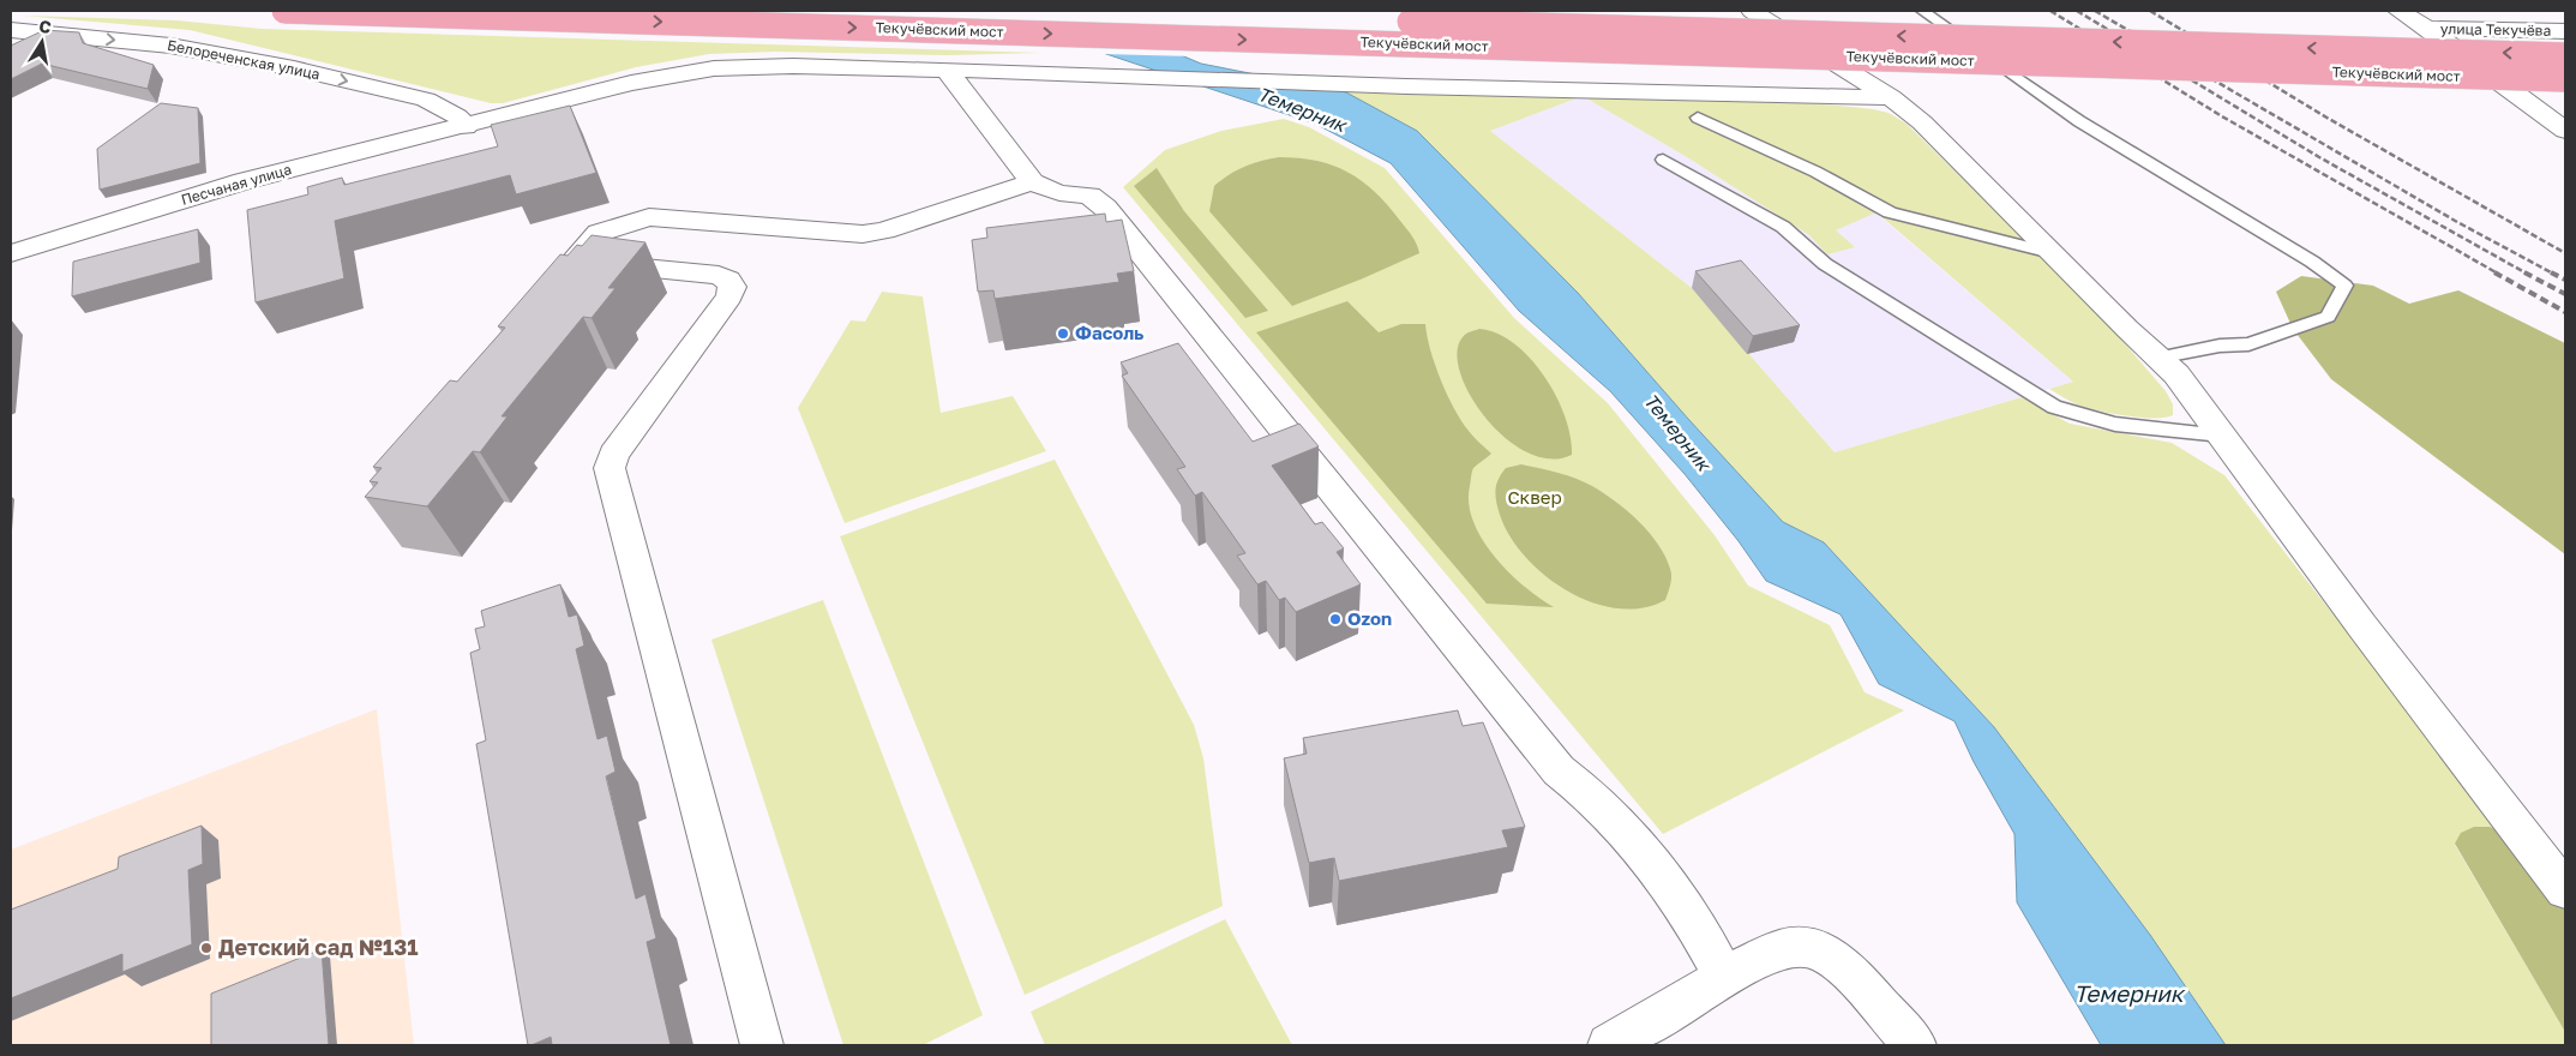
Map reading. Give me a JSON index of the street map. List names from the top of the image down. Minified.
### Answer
{"streets":{"main road":["Текучёвский мост"],"street":["улица Текучёва","Белореченская улица","Песчаная улица"]},"crossings":[["Белореченская улица","Песчаная улица"]],"one_way":["Белореченская улица"],"water":["Темерник"],"parks":["Сквер"],"places":["Фасоль","Ozon","Детский сад №131"],"north":"top"}
